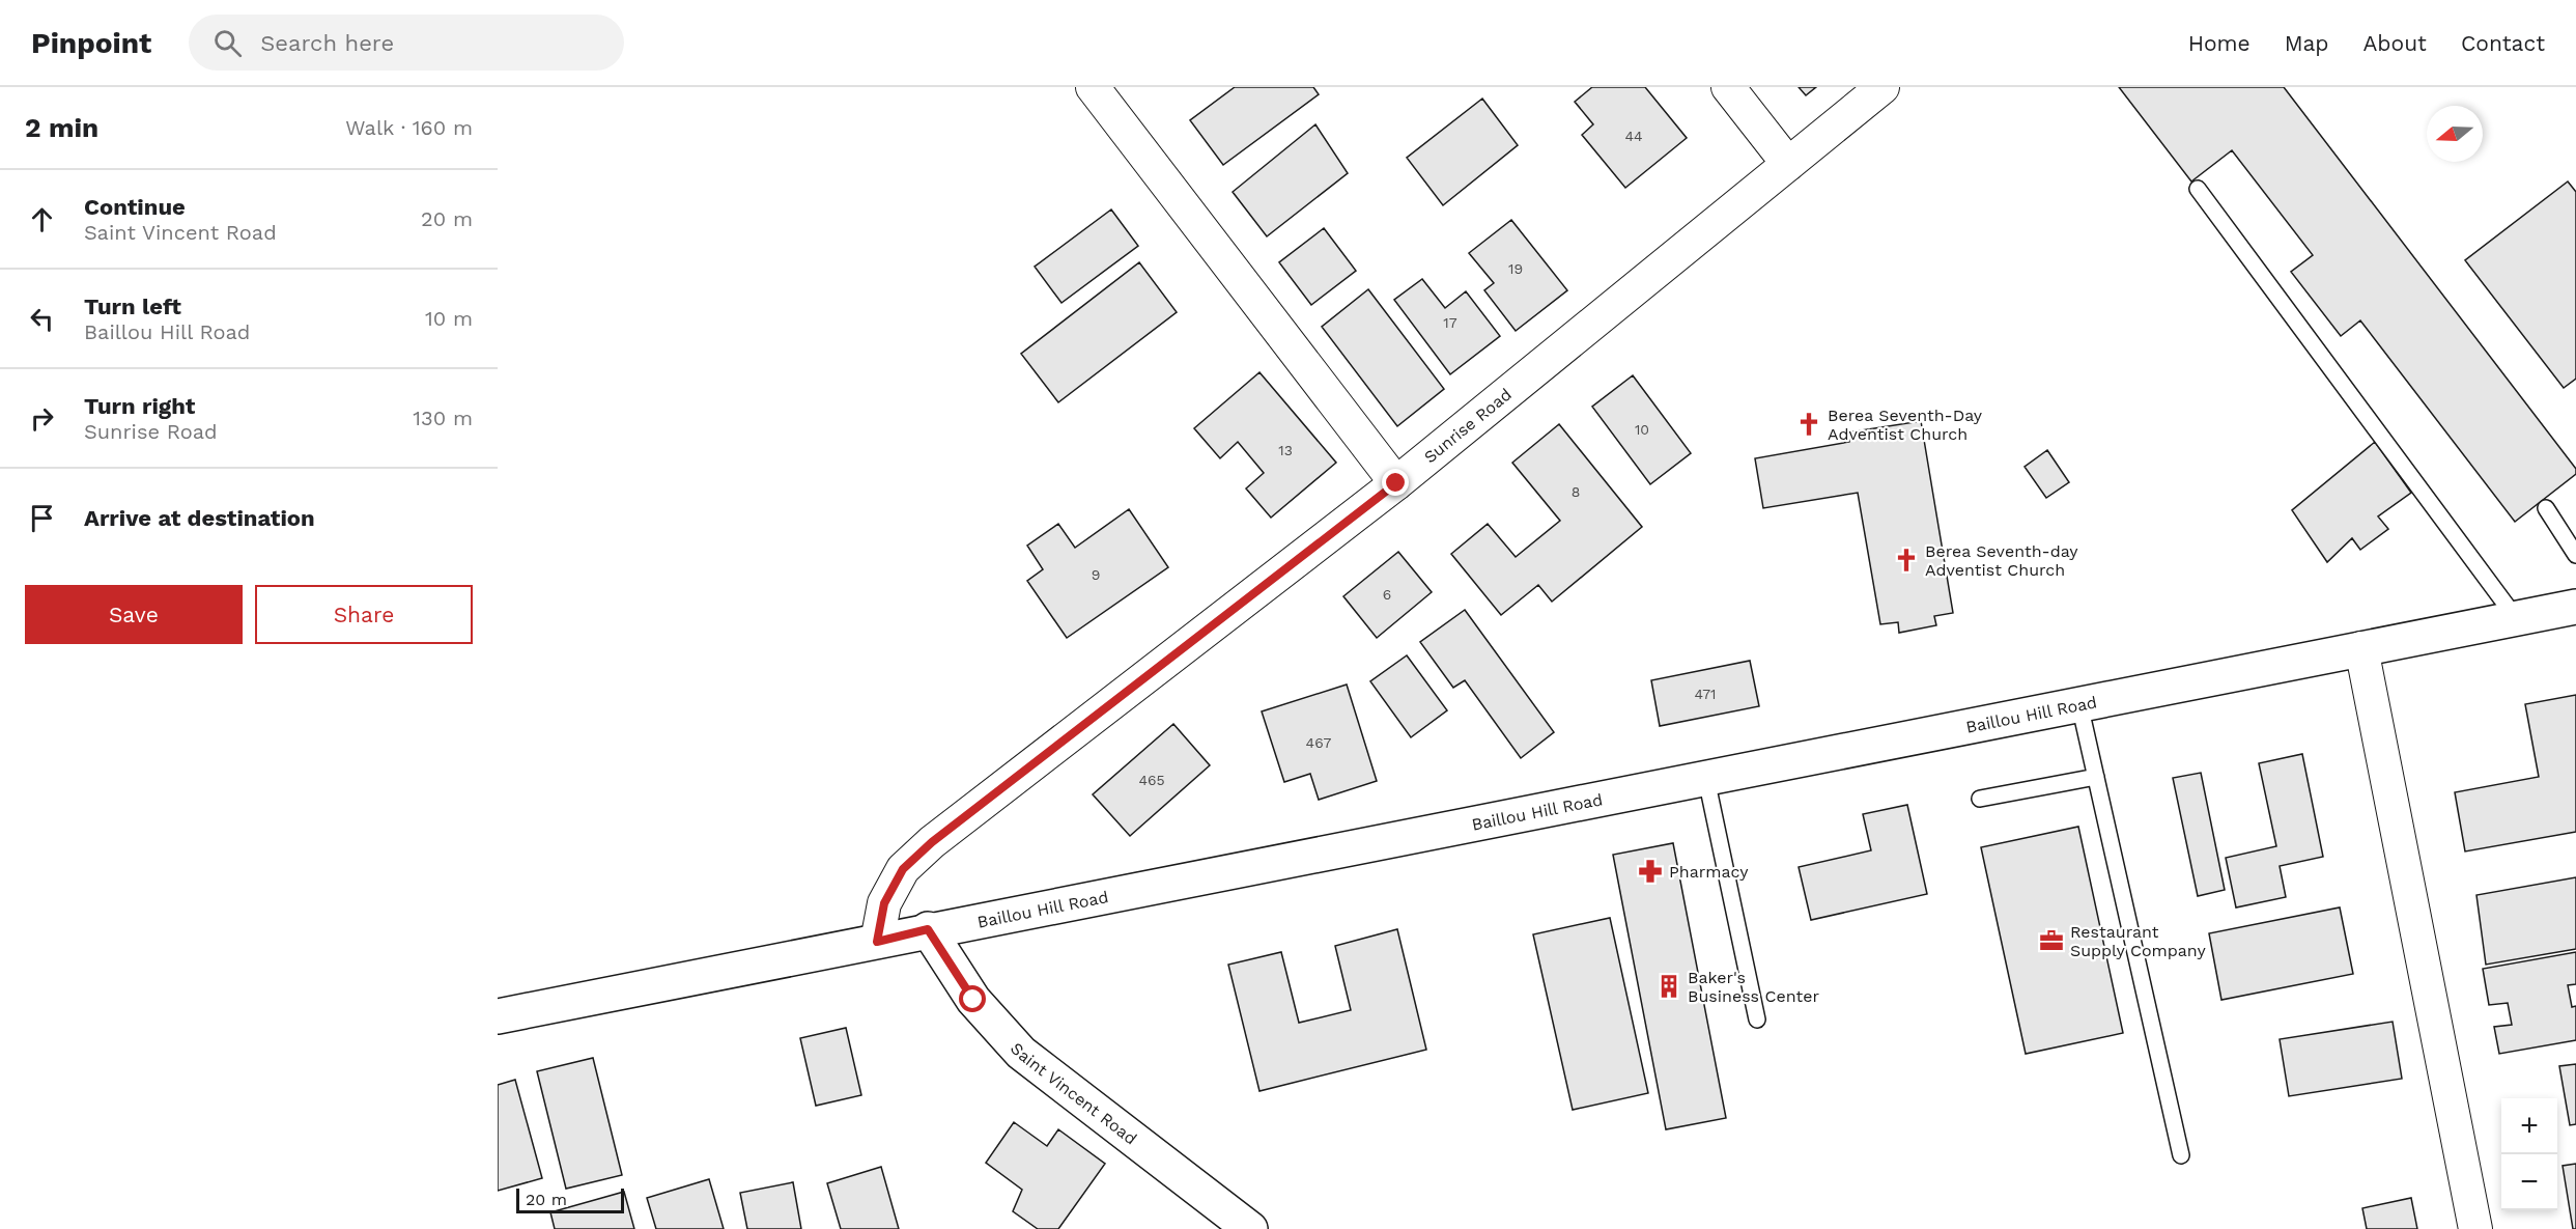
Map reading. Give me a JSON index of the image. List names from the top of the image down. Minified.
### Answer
{"streets":{"main road":["Baillou Hill Road","Saint Vincent Road"],"street":["Sunrise Road"]},"crossings":[["Sunrise Road","Baillou Hill Road"],["Baillou Hill Road","Saint Vincent Road"]],"places":{"church":["Berea Seventh-Day Adventist Church","Berea Seventh-day Adventist Church"],"pharmacy":["Pharmacy"],"office":["Restaurant Supply Company"],"building":["Baker's Business Center"]},"house_numbers":["44","19","17","10","13","8","9","6","471","467","465"],"scale_bar":"20 m","north":"left","page":{"header":"Pinpoint","search":"Search here","nav":["Home","Map","About","Contact"],"heading":["2 min","Walk · 160 m"],"list":[["Continue","Saint Vincent Road","20 m"],["Turn left","Baillou Hill Road","10 m"],["Turn right","Sunrise Road","130 m"],"Arrive at destination"],"buttons":["Save","Share"],"map_buttons":["+","−"],"scale":"20 m"}}
